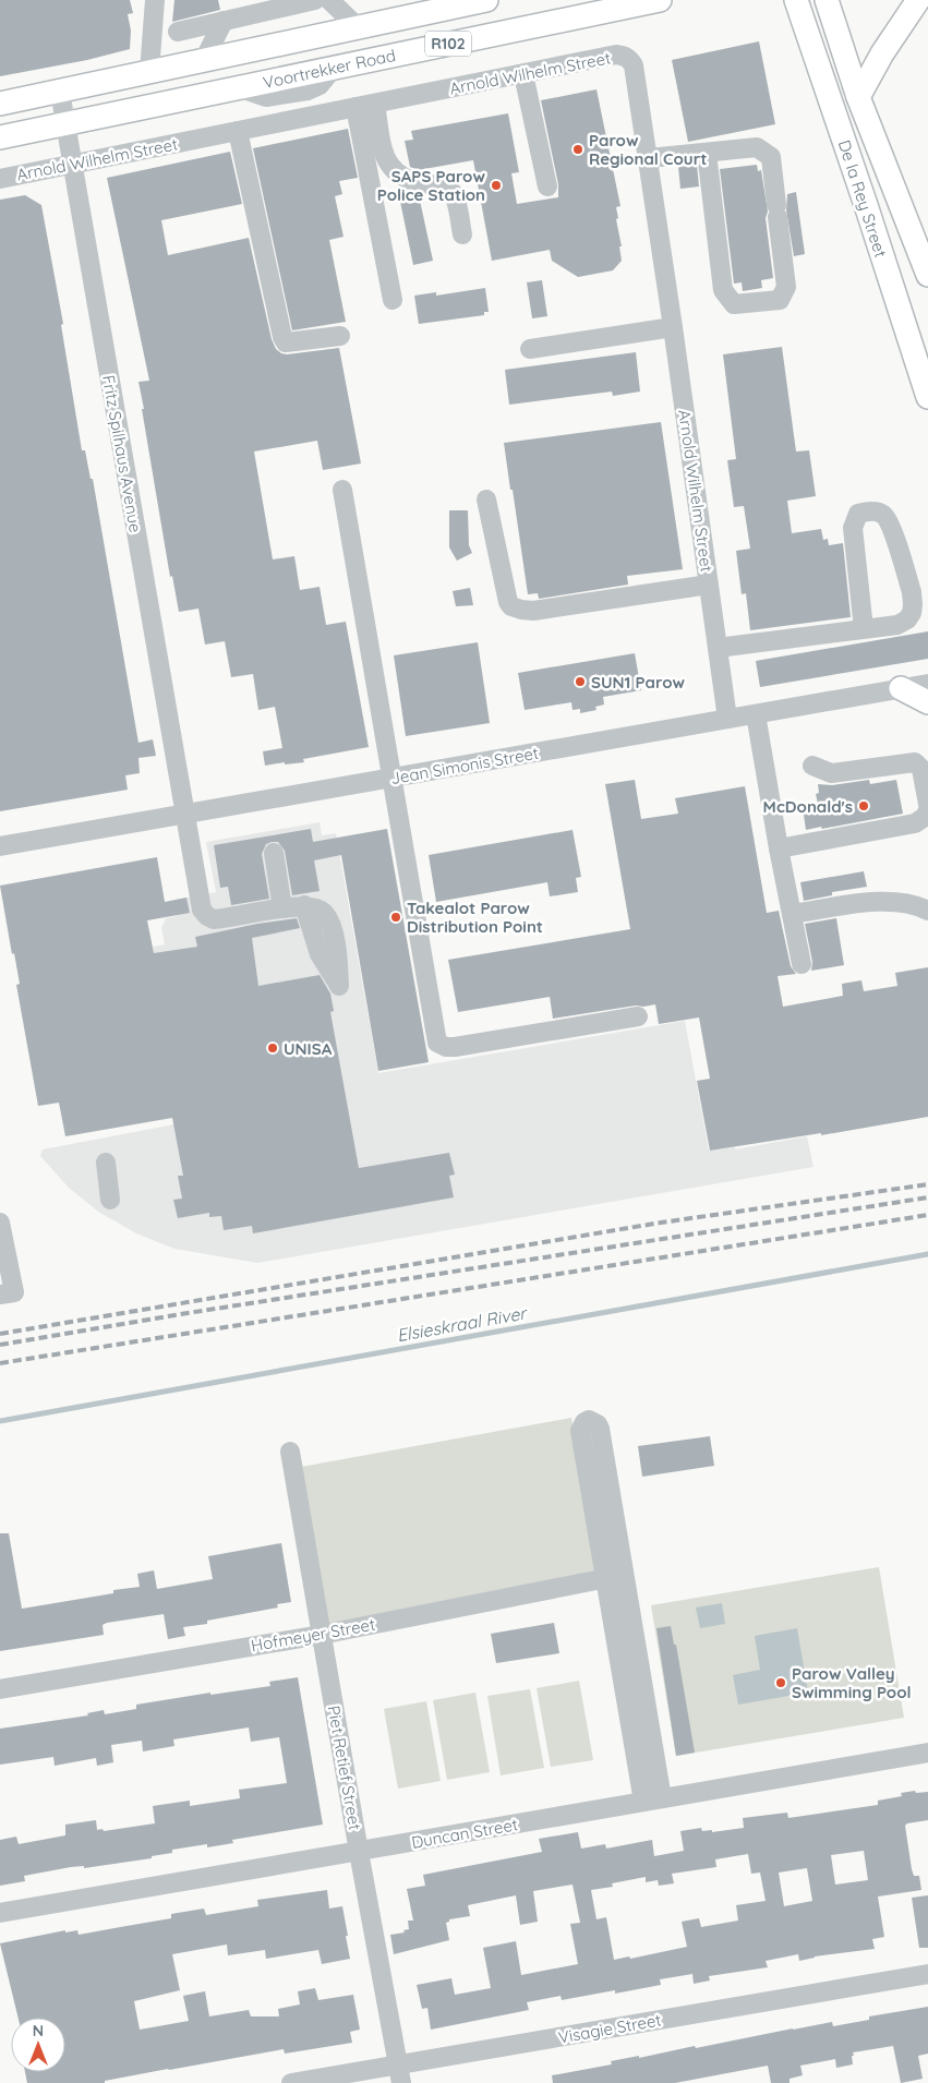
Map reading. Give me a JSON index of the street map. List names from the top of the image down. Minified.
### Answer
{"streets":{"main road":["R102","Voortrekker Road","De la Rey Street"],"street":["Arnold Wilhelm Street","Fritz Spilhaus Avenue","Jean Simonis Street","Hofmeyer Street","Piet Retief Street","Duncan Street","Visagie Street"]},"crossings":[["Voortrekker Road","Fritz Spilhaus Avenue"],["Arnold Wilhelm Street","Fritz Spilhaus Avenue"],["Arnold Wilhelm Street","Jean Simonis Street"],["Fritz Spilhaus Avenue","Jean Simonis Street"],["Hofmeyer Street","Piet Retief Street"],["Piet Retief Street","Duncan Street"],["Piet Retief Street","Visagie Street"]],"water":["Elsieskraal River"],"places":["Parow Regional Court","SAPS Parow Police Station","SUN1 Parow","McDonald's","Takealot Parow Distribution Point","UNISA","Parow Valley Swimming Pool"],"north":"top"}
